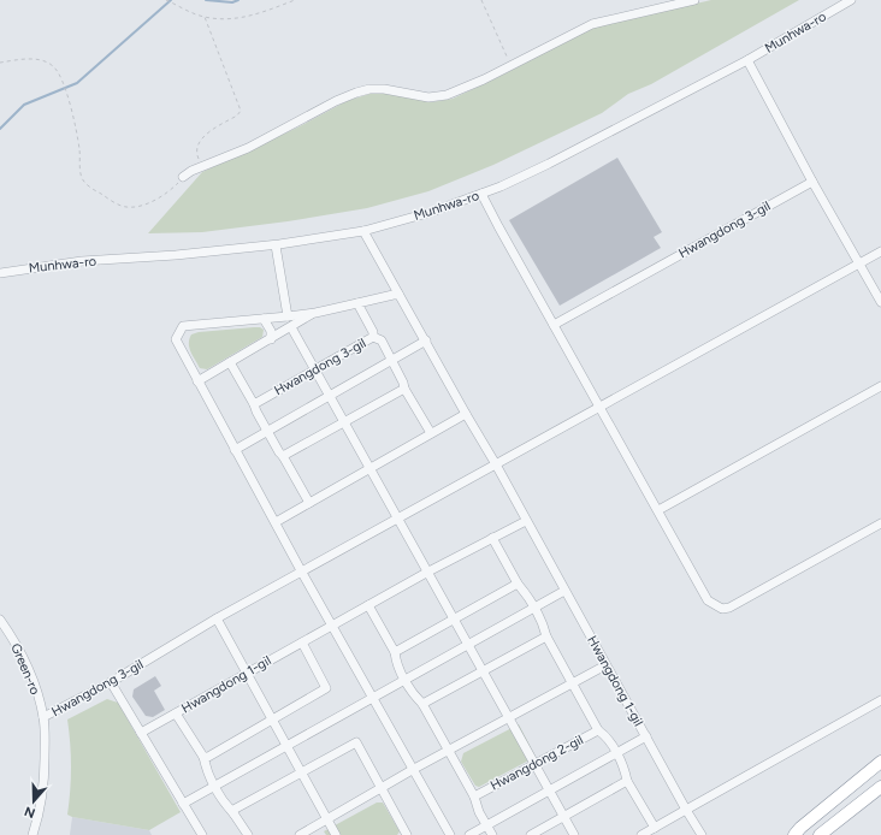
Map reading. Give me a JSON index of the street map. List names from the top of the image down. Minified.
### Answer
{"streets":{"street":["Munhwa-ro","Hwangdong 3-gil","Green-ro","Hwangdong 1-gil","Hwangdong 2-gil"]},"crossings":[["Hwangdong 3-gil","Green-ro"],["Hwangdong 3-gil","Hwangdong 1-gil"]],"north":"bottom"}
